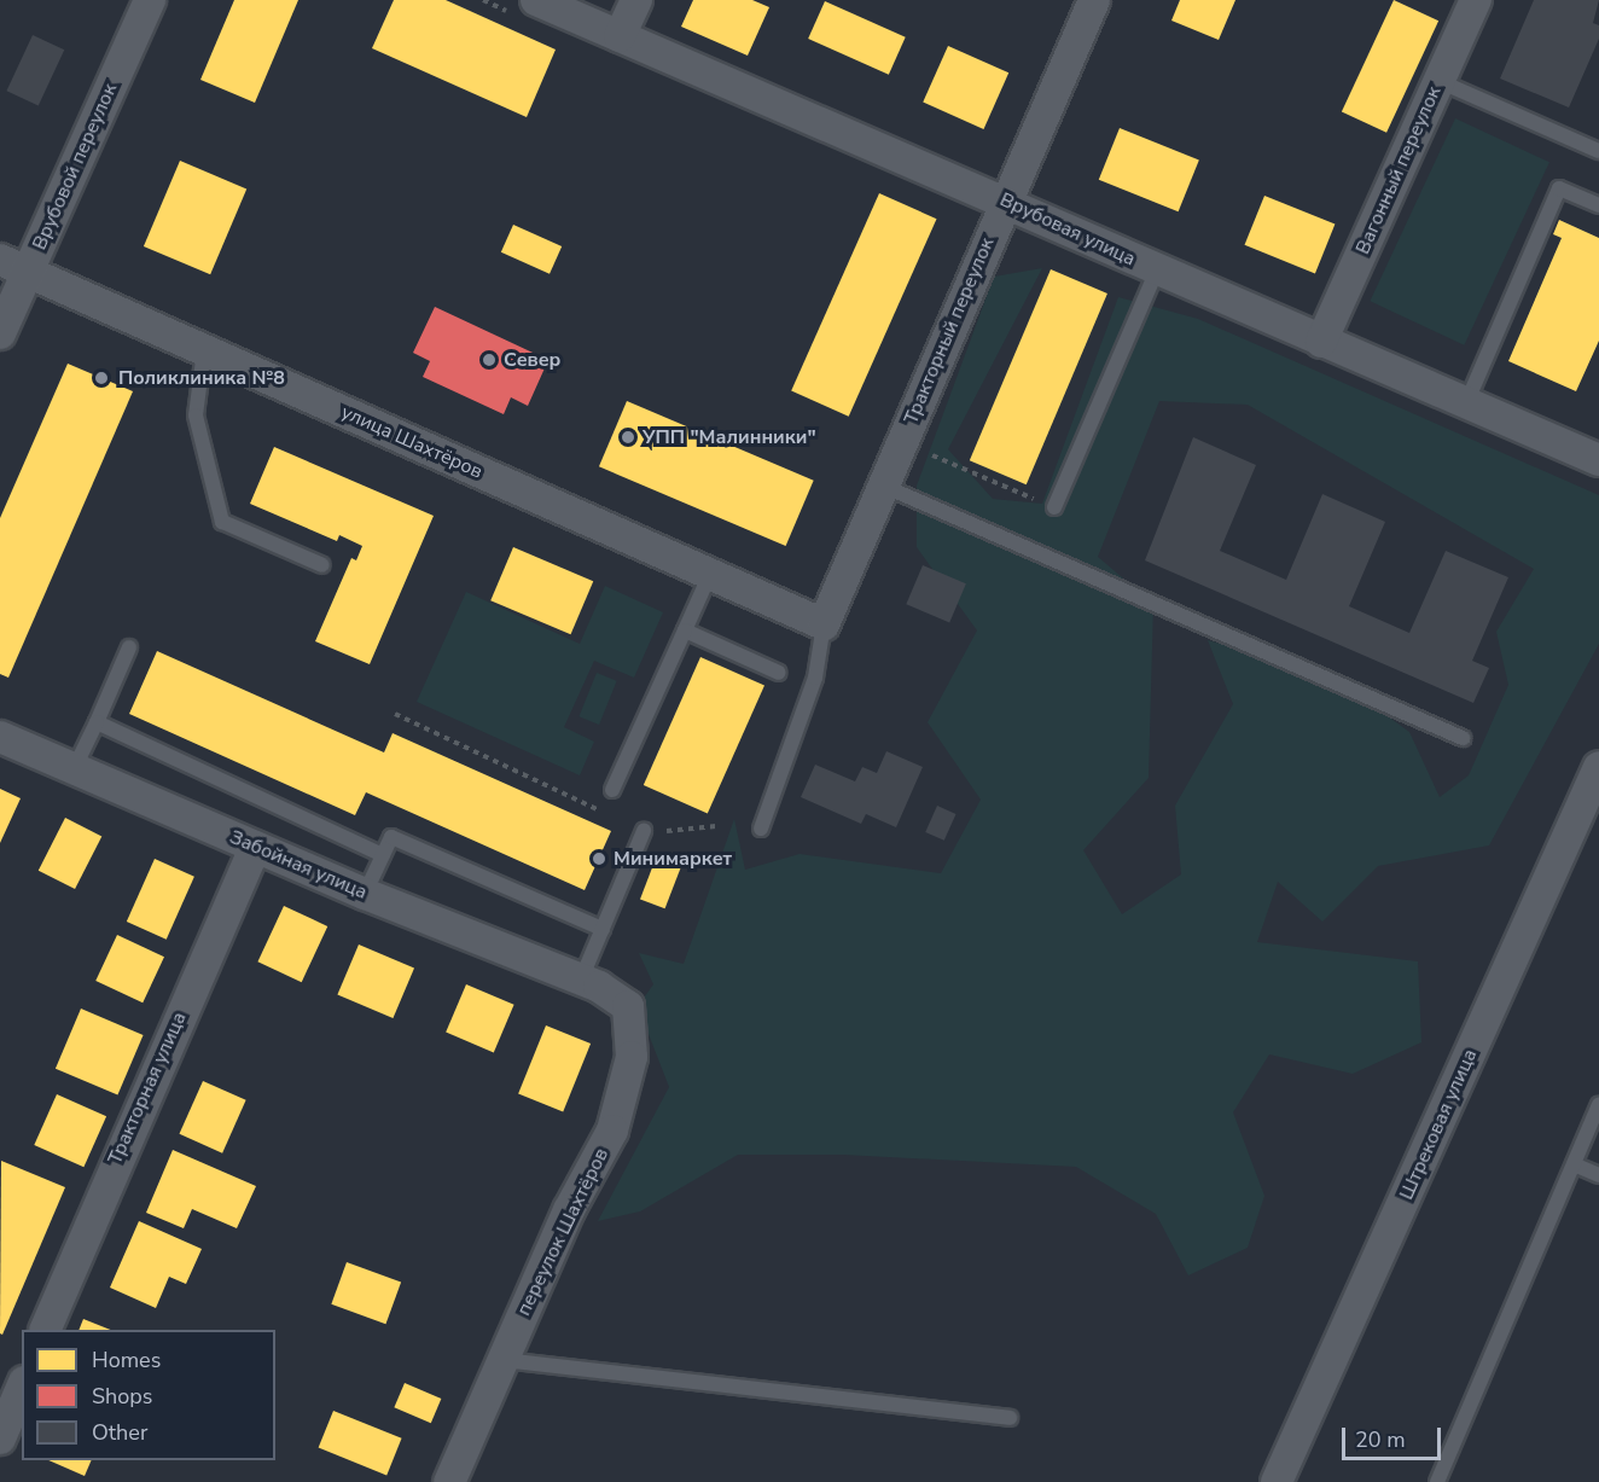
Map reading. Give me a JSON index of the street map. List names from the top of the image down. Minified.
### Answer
{"streets":{"street":["Врубовой переулок","Вагонный переулок","Врубовая улица","Тракторный переулок","улица Шахтёров","Забойная улица","Тракторная улица","Штрековая улица","переулок Шахтёров"]},"crossings":[["Врубовой переулок","улица Шахтёров"],["Вагонный переулок","Врубовая улица"],["Врубовая улица","Тракторный переулок"],["Тракторный переулок","улица Шахтёров"],["Забойная улица","Тракторная улица"],["Забойная улица","переулок Шахтёров"]],"places":["Север","Поликлиника №8","УПП \"Малинники\"","Минимаркет"],"legend":["Homes","Shops","Other"],"scale_bar":"20 m"}
